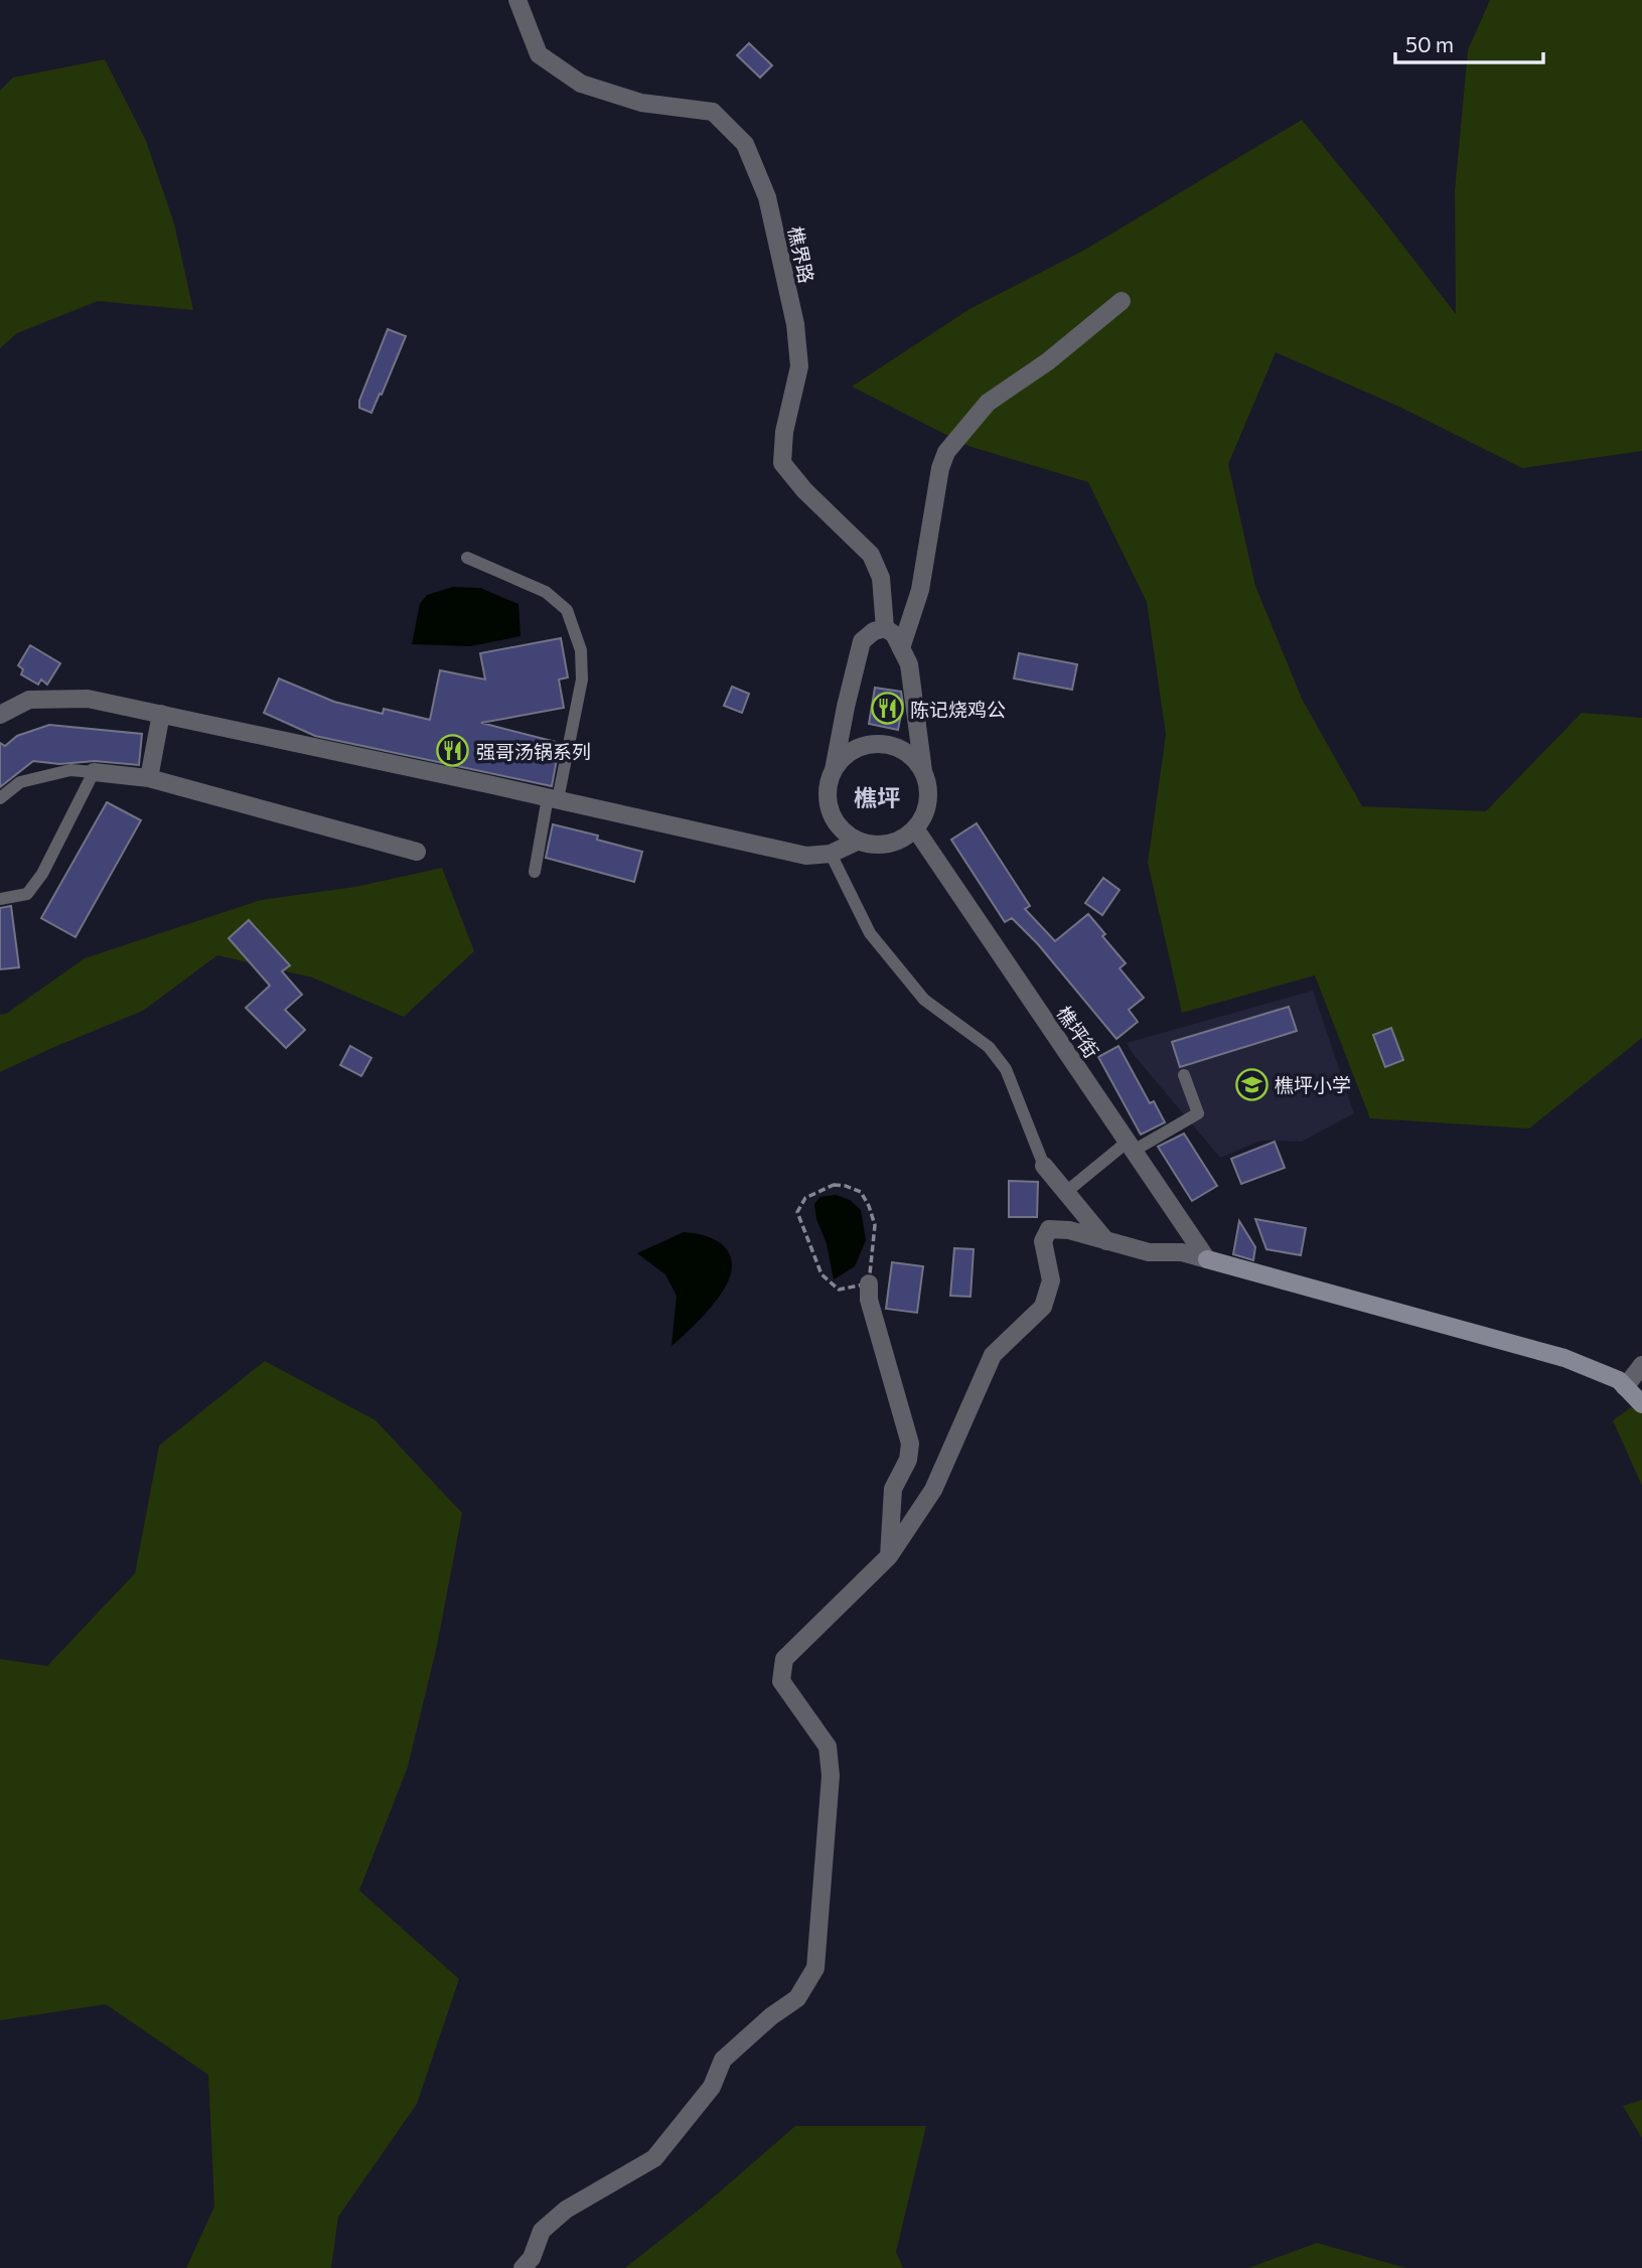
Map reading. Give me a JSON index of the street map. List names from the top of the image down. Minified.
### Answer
{"streets":{"street":["樵界路","樵坪街"]},"districts":["樵坪"],"places":{"restaurant":["陈记烧鸡公","强哥汤锅系列"],"school or university":["樵坪小学"]},"scale_bar":"50 m"}
